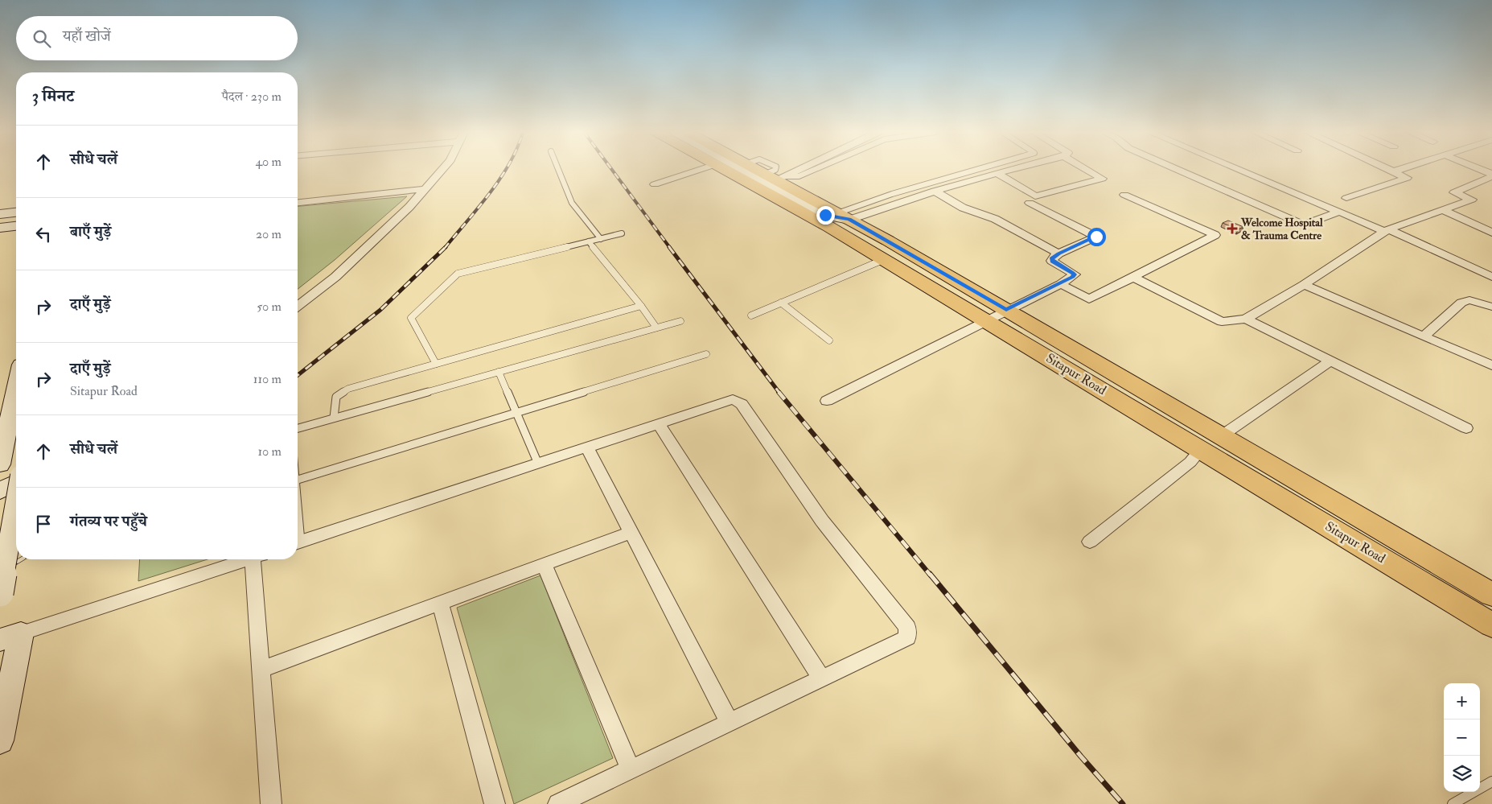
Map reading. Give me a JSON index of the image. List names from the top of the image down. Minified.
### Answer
{"streets":{"main road":["Sitapur Road"]},"places":{"health":["Welcome Hospital & Trauma Centre"]},"page":{"search":"यहाँ खोजें","heading":["3 मिनट","पैदल · 230 m"],"list":[["सीधे चलें","40 m"],["बाएँ मुड़ें","20 m"],["दाएँ मुड़ें","50 m"],["दाएँ मुड़ें","Sitapur Road","110 m"],["सीधे चलें","10 m"],"गंतव्य पर पहुँचे"],"map_buttons":["+","−"]}}
